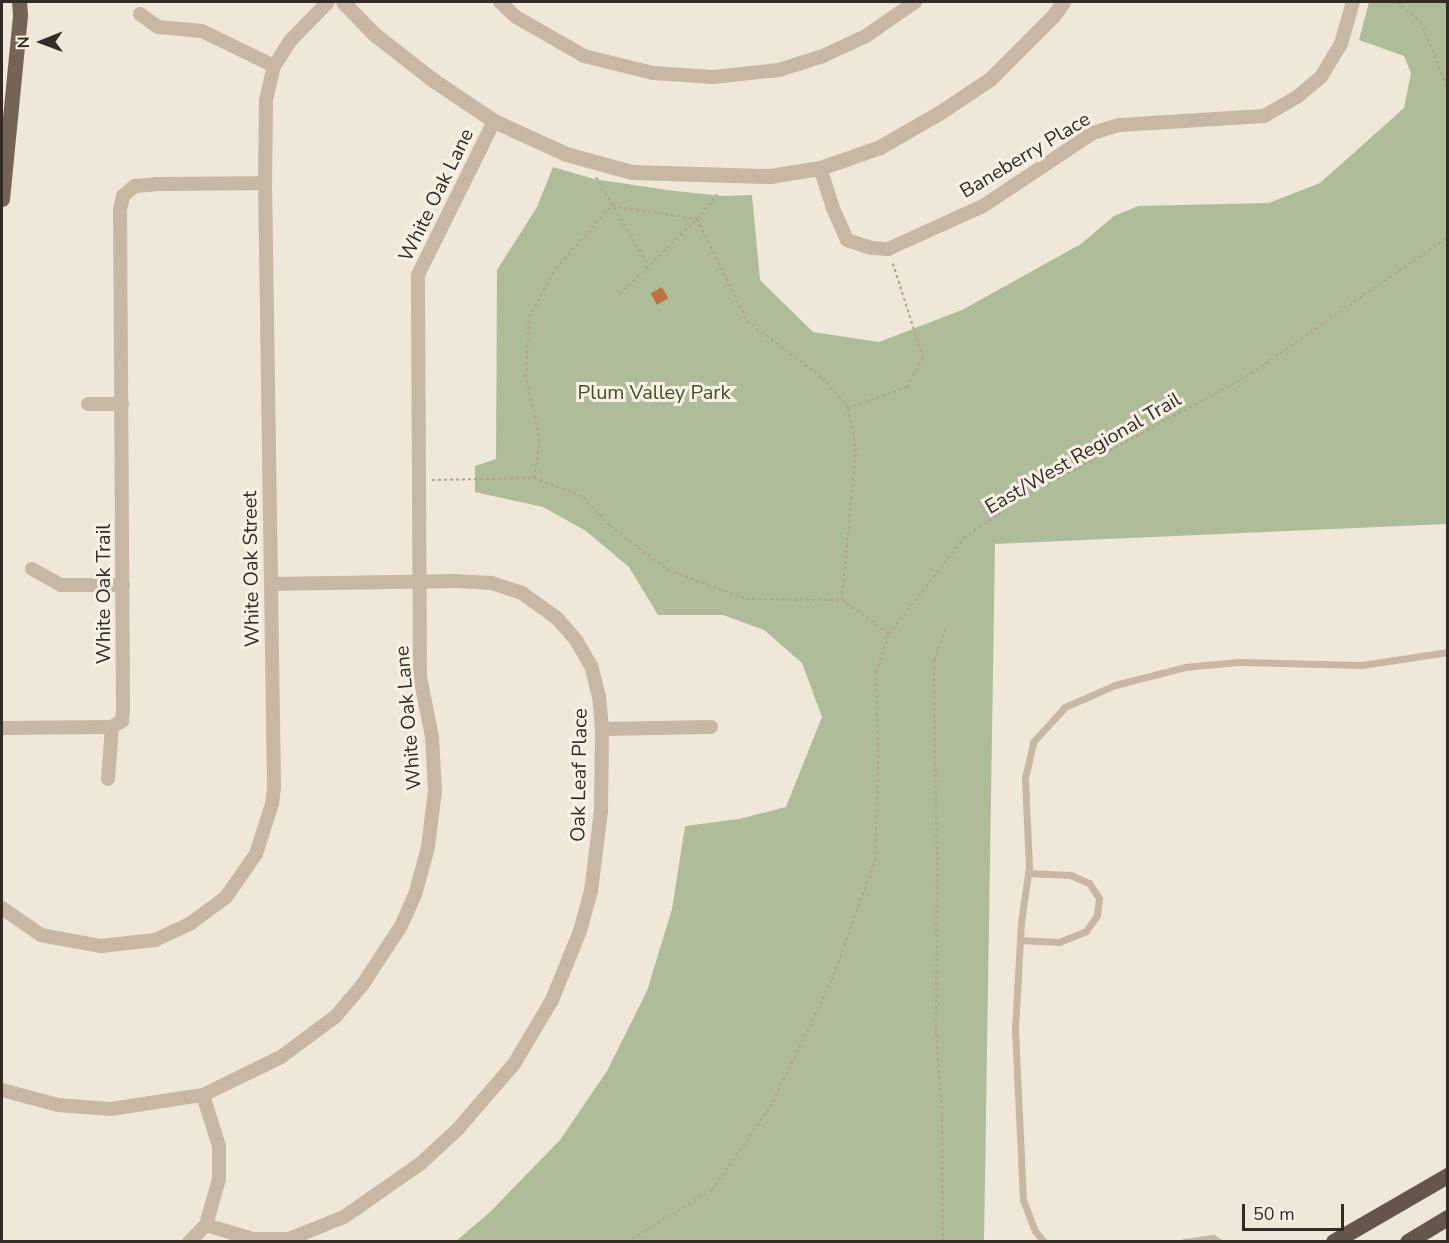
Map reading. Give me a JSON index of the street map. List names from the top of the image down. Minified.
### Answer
{"streets":{"street":["Baneberry Place","White Oak Lane","White Oak Street","White Oak Trail","Oak Leaf Place"],"path":["East/West Regional Trail"]},"crossings":[["White Oak Lane","Oak Leaf Place"],["White Oak Street","White Oak Trail"],["White Oak Street","Oak Leaf Place"]],"parks":["Plum Valley Park"],"scale_bar":"50 m","north":"left"}
